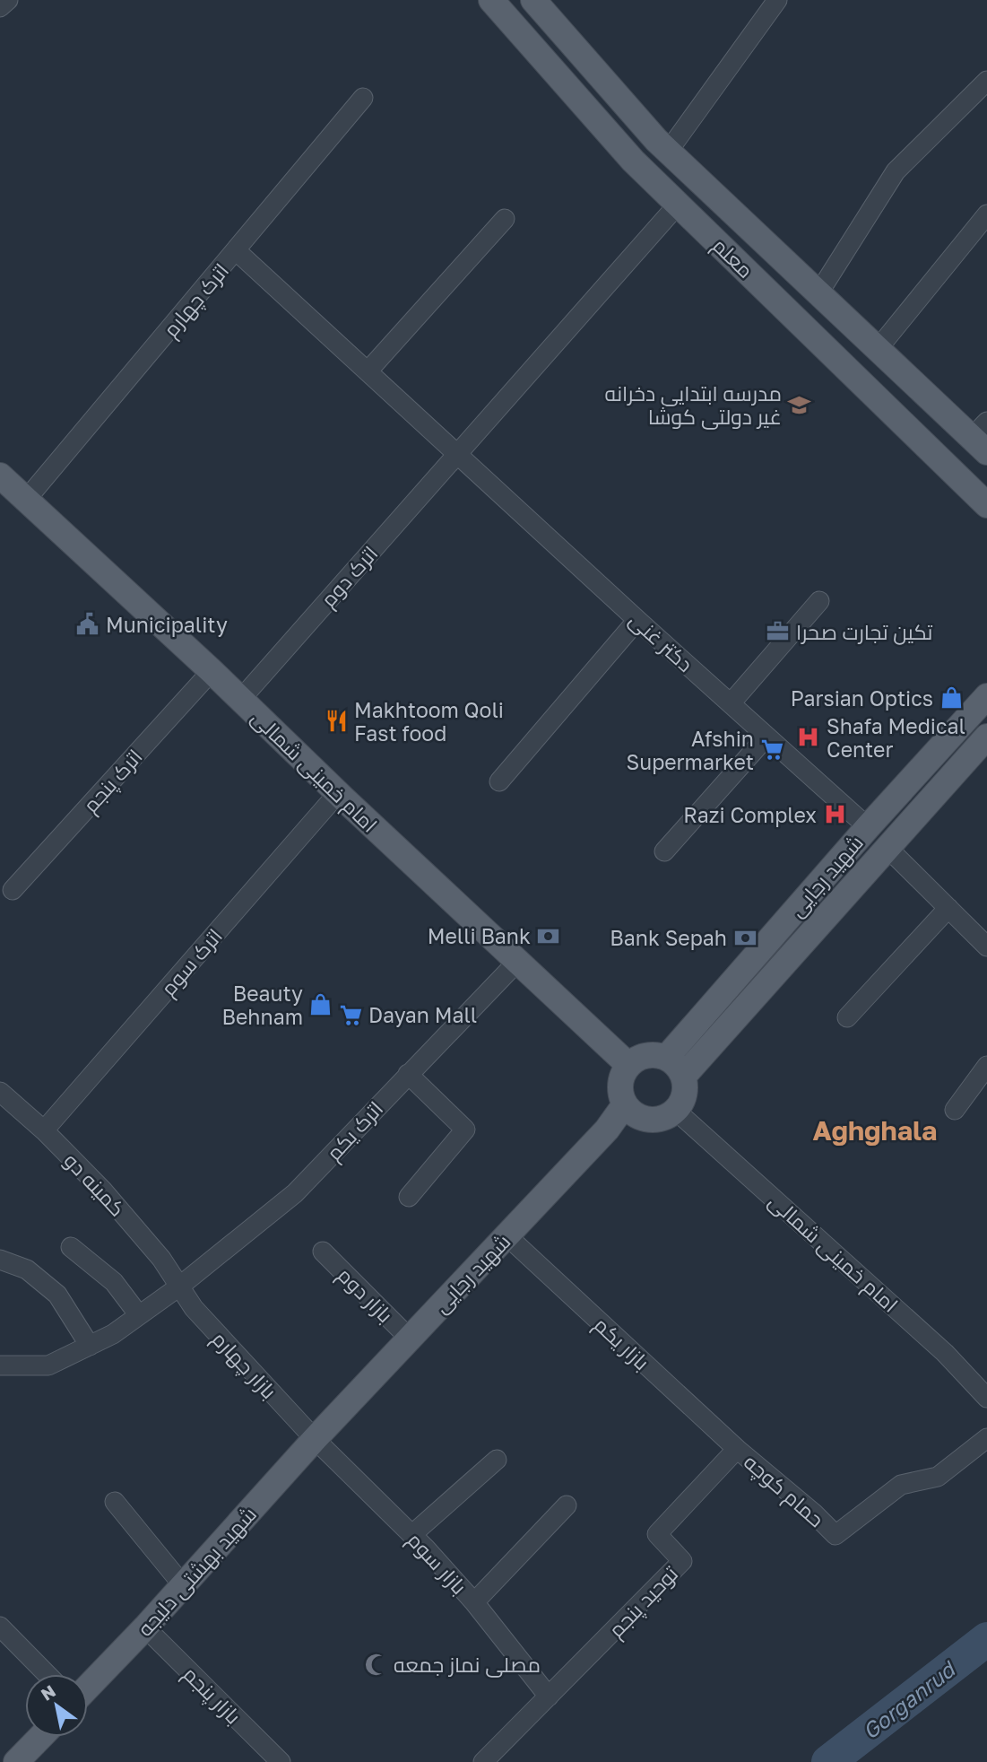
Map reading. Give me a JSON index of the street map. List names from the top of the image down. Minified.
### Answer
{"streets":{"main road":["معلم","امام خمینی شمالی","شهید رجایی","شهید بهشتی دلیجه"],"street":["اترک چهارم","اترک دوم","دکتر غنی","اترک پنجم","اترک سوم","اترک یکم","کمینه دو","بازار دوم","بازار یکم","بازار چهارم","حمام کوچه","بازار سوم","توحید پنجم","بازار پنجم"]},"crossings":[["معلم","اترک دوم"],["اترک چهارم","دکتر غنی"],["اترک چهارم","امام خمینی شمالی"],["اترک دوم","دکتر غنی"],["اترک دوم","امام خمینی شمالی"],["دکتر غنی","شهید رجایی"],["امام خمینی شمالی","اترک پنجم"],["امام خمینی شمالی","شهید رجایی"],["امام خمینی شمالی","اترک سوم"],["امام خمینی شمالی","اترک یکم"],["شهید رجایی","بازار دوم"],["شهید رجایی","بازار یکم"],["شهید رجایی","بازار چهارم"],["شهید رجایی","بازار سوم"],["شهید رجایی","شهید بهشتی دلیجه"],["اترک سوم","کمینه دو"],["اترک یکم","کمینه دو"],["اترک یکم","بازار چهارم"],["کمینه دو","بازار چهارم"],["بازار یکم","حمام کوچه"],["بازار یکم","توحید پنجم"],["بازار چهارم","بازار سوم"],["بازار چهارم","شهید بهشتی دلیجه"],["حمام کوچه","توحید پنجم"],["بازار سوم","شهید بهشتی دلیجه"],["بازار سوم","توحید پنجم"],["شهید بهشتی دلیجه","بازار پنجم"]],"districts":["Aghghala"],"water":["Gorganrud"],"places":{"school or university":["مدرسه ابتدایی دخرانه غیر دولتی کوشا"],"public building":["Municipality"],"office":["تکین تجارت صحرا"],"shop":["Parsian Optics","Beauty Behnam"],"restaurant":["Makhtoom Qoli Fast food"],"hospital":["Shafa Medical Center","Razi Complex"],"supermarket":["Afshin Supermarket","Dayan Mall"],"bank":["Melli Bank","Bank Sepah"],"mosque":["مصلی نماز جمعه"]},"north":"top left"}
